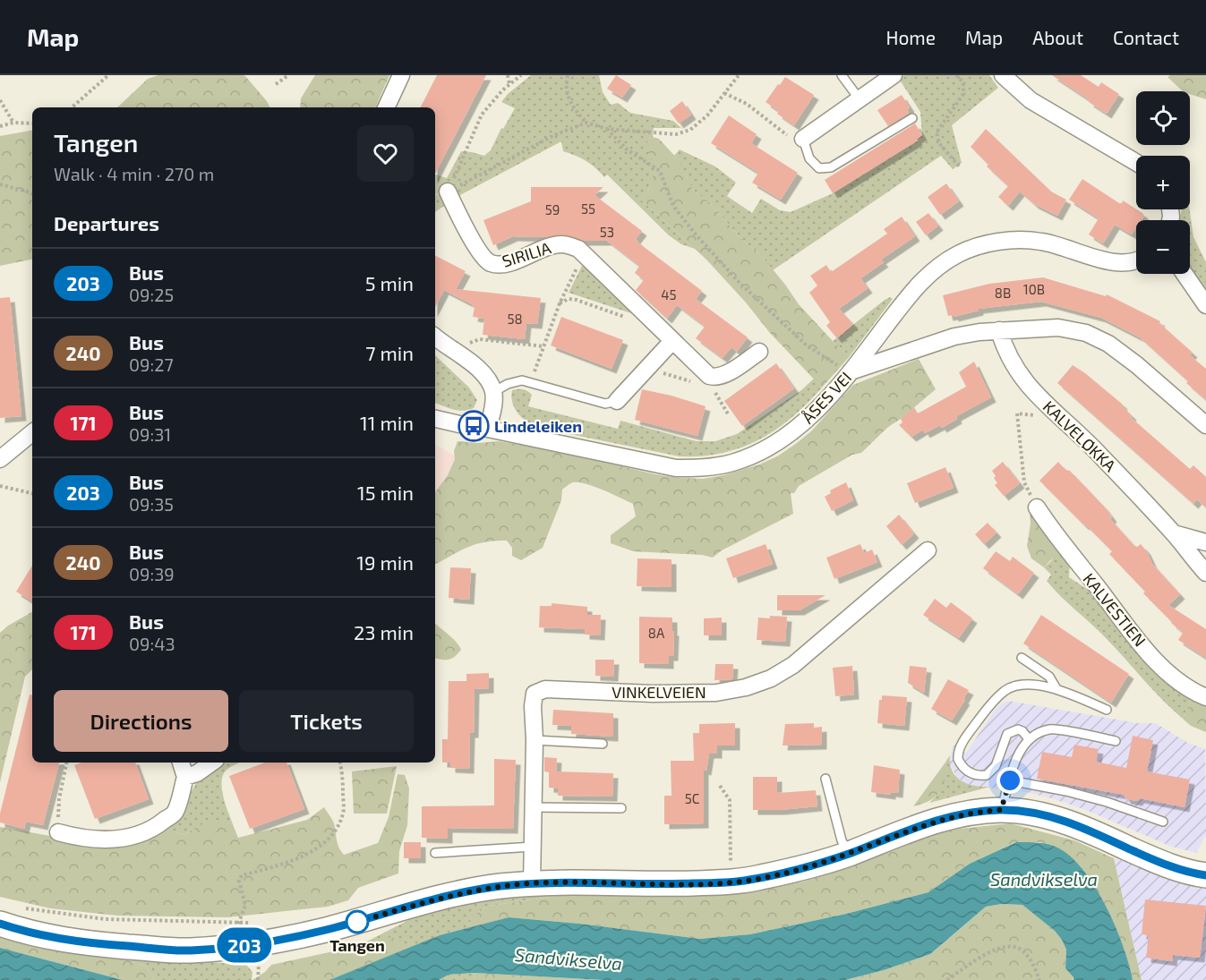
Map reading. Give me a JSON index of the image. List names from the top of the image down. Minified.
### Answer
{"streets":{"street":["SIRILIA","ÅSES VEI","KALVELØKKA","KALVESTIEN","VINKELVEIEN"]},"water":["Sandvikselva"],"places":{"bus stop":["Lindeleiken"],"other":["Tangen"]},"lines":["bus line 203"],"house_numbers":["55","59","53","10B","8B","45","58","8A","5C"],"page":{"header":"Map","nav":["Home","Map","About","Contact"],"on_map":"203","map_buttons":["+","−"],"heading":[["Tangen","Walk · 4 min · 270 m"],"Departures"],"list":[{"mark":"203","name":"Bus","note":"09:25","value":"5 min"},{"mark":"240","name":"Bus","note":"09:27","value":"7 min"},{"mark":"171","name":"Bus","note":"09:31","value":"11 min"},{"mark":"203","name":"Bus","note":"09:35","value":"15 min"},{"mark":"240","name":"Bus","note":"09:39","value":"19 min"},{"mark":"171","name":"Bus","note":"09:43","value":"23 min"}],"buttons":["Directions","Tickets"]}}
